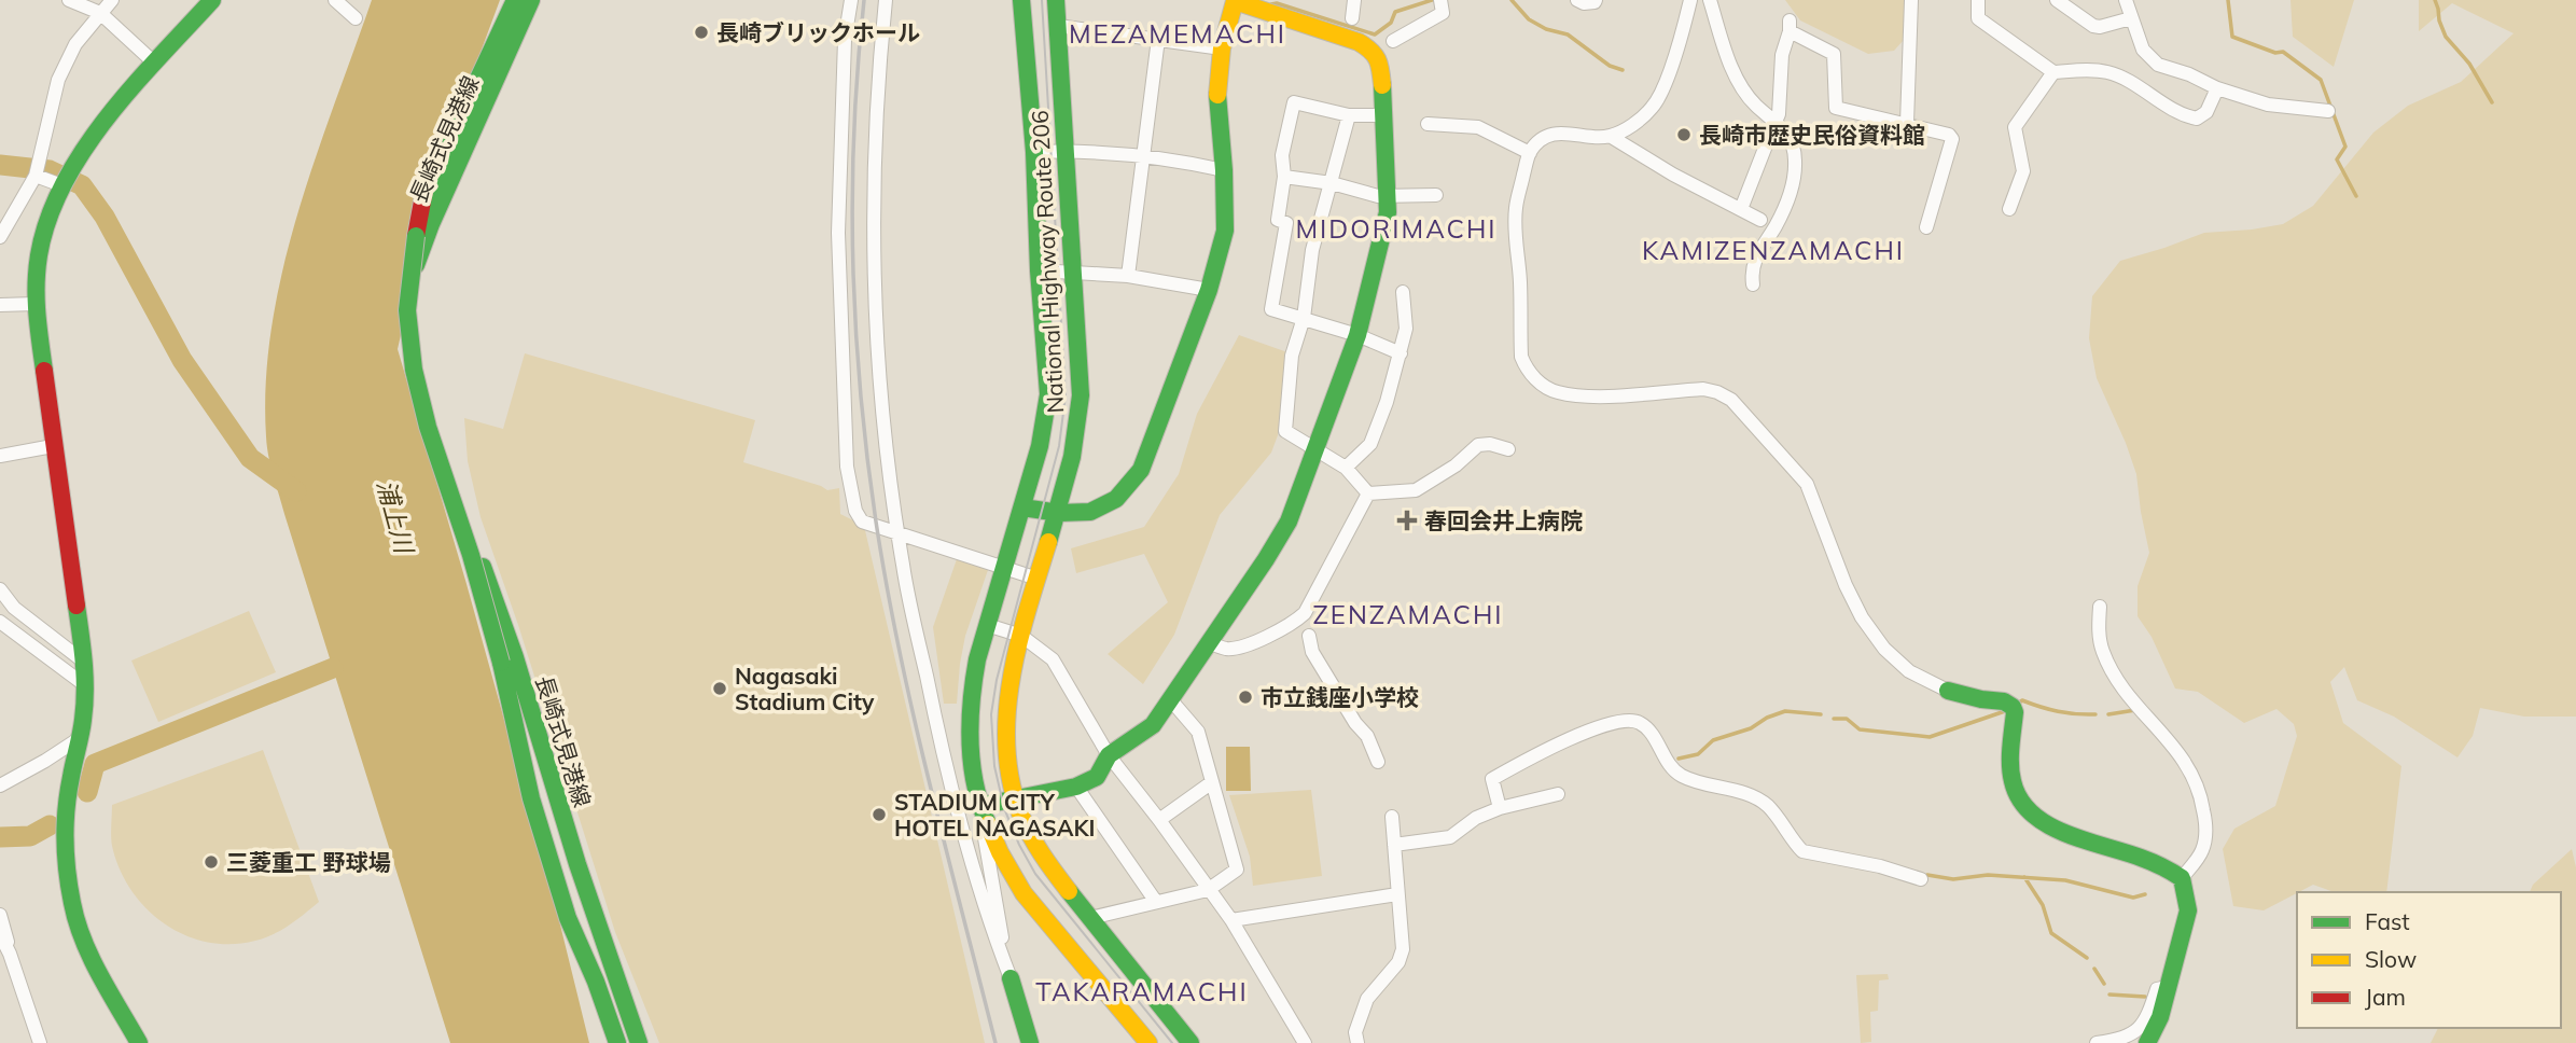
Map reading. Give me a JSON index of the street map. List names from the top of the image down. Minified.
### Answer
{"streets":{"main road":["長崎式見港線","National Highway Route 206"]},"districts":["MEZAMEMACHI","MIDORIMACHI","KAMIZENZAMACHI","ZENZAMACHI","TAKARAMACHI"],"water":["浦上川"],"places":{"other":["長崎ブリックホール","長崎市歴史民俗資料館","Nagasaki Stadium City","市立銭座小学校","STADIUM CITY HOTEL NAGASAKI","三菱重工 野球場"],"health":["春回会井上病院"]},"legend":["Fast","Slow","Jam"]}
